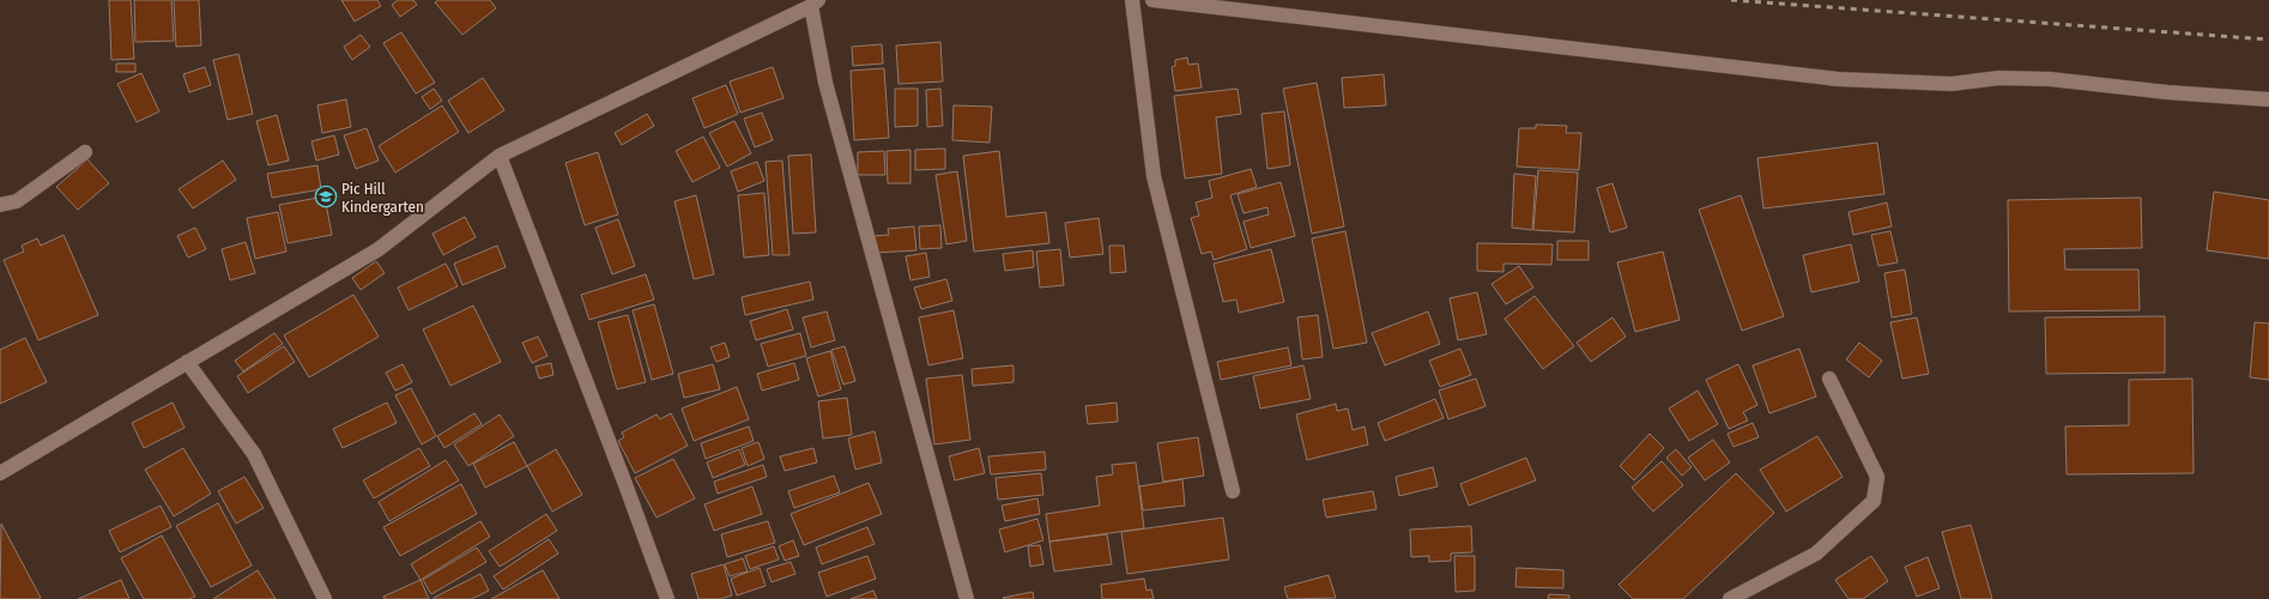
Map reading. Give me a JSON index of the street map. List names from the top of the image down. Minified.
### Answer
{"places":{"school or university":["Pic Hill Kindergarten"]}}
